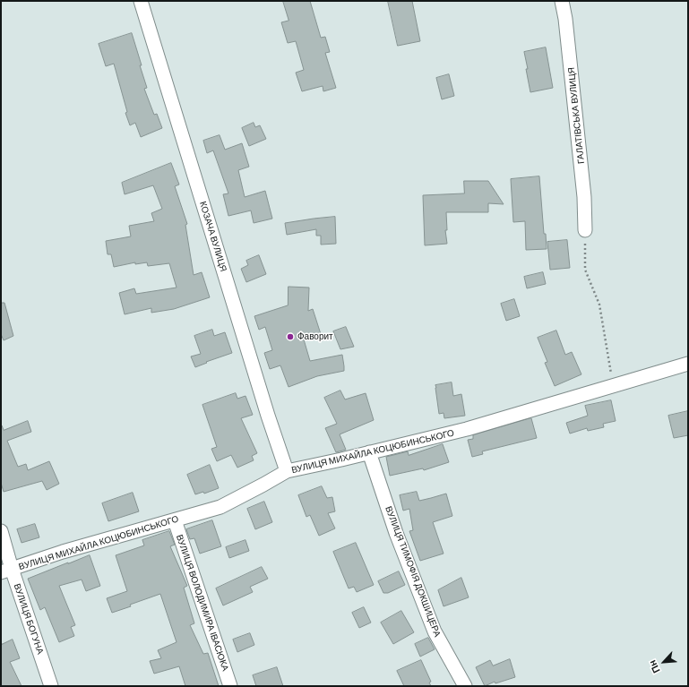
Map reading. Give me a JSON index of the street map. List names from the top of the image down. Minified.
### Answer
{"streets":{"street":["ГАЛАТІВСЬКА ВУЛИЦЯ","КОЗАЧА ВУЛИЦЯ","ВУЛИЦЯ МИХАЙЛА КОЦЮБИНСЬКОГО","ВУЛИЦЯ ТИМОФІЯ ДОКШИЦЕРА","ВУЛИЦЯ ВОЛОДИМИРА ІВАСЮКА","ВУЛИЦЯ БОГУНА"]},"crossings":[["КОЗАЧА ВУЛИЦЯ","ВУЛИЦЯ МИХАЙЛА КОЦЮБИНСЬКОГО"],["ВУЛИЦЯ МИХАЙЛА КОЦЮБИНСЬКОГО","ВУЛИЦЯ ТИМОФІЯ ДОКШИЦЕРА"],["ВУЛИЦЯ МИХАЙЛА КОЦЮБИНСЬКОГО","ВУЛИЦЯ ВОЛОДИМИРА ІВАСЮКА"],["ВУЛИЦЯ МИХАЙЛА КОЦЮБИНСЬКОГО","ВУЛИЦЯ БОГУНА"]],"places":["Фаворит"],"north":"bottom left"}
